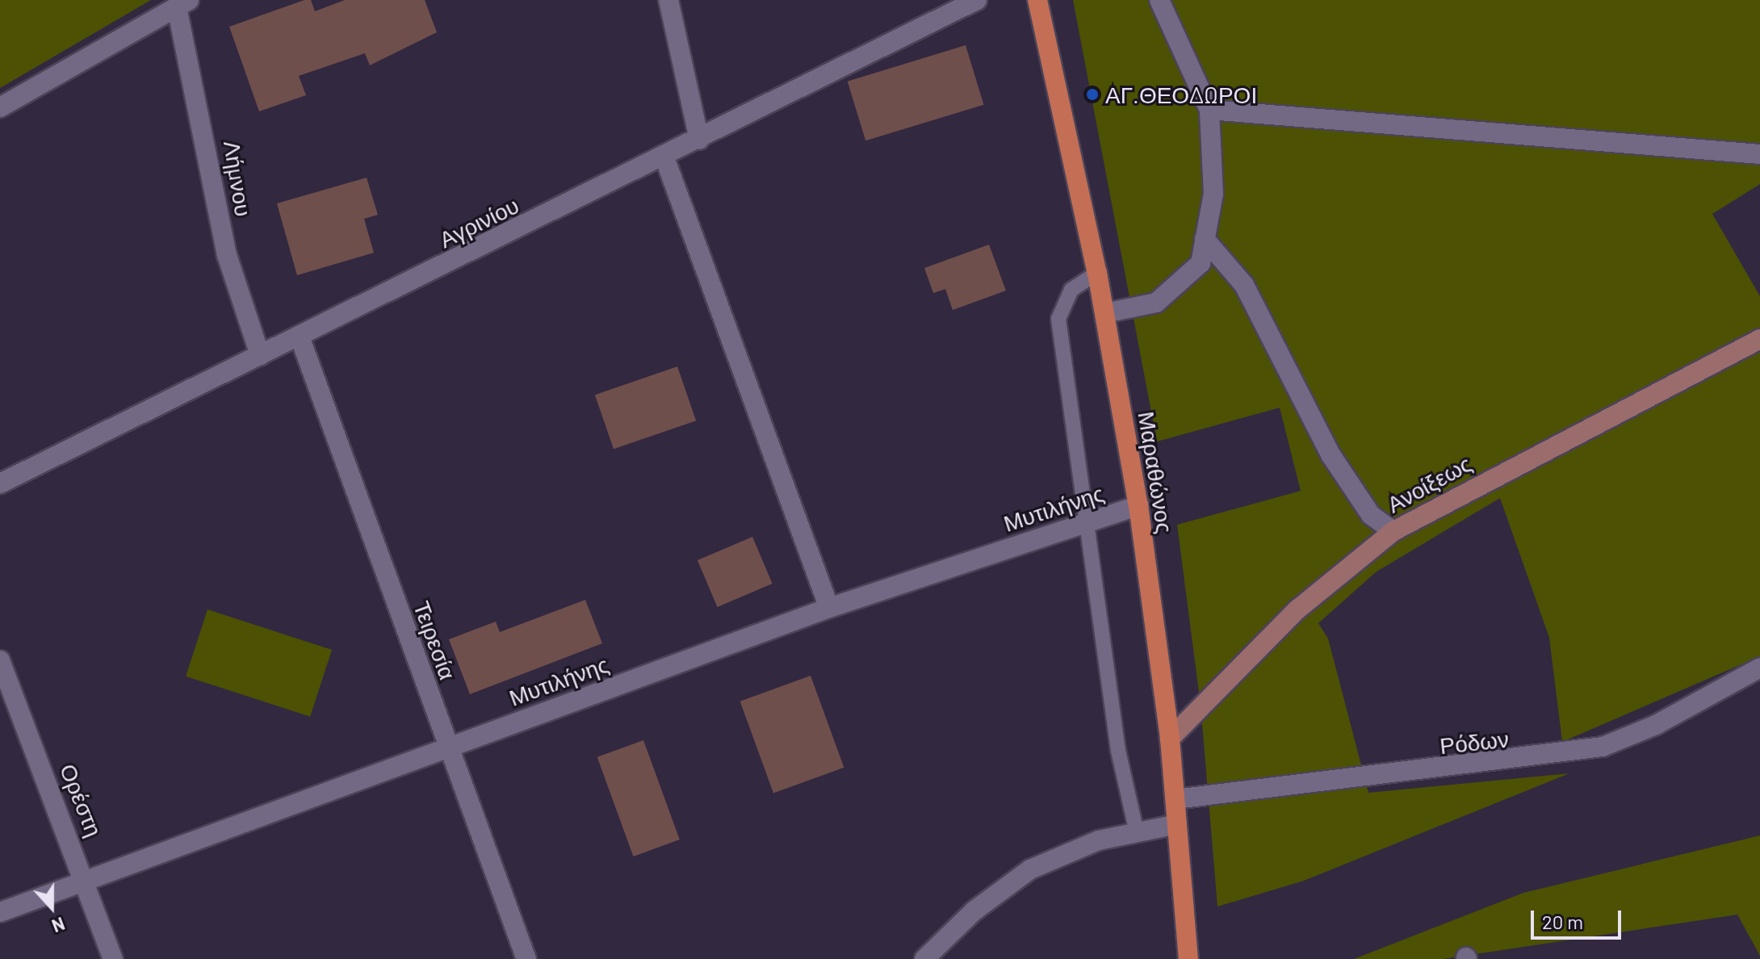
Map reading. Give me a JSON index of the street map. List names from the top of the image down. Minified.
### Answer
{"streets":{"main road":["Μαραθώνος"],"street":["Λήμνου","Αγρινίου","Ανοίξεως","Μυτιλήνης","Τειρεσία","Ρόδων","Ορέστη"]},"crossings":[["Λήμνου","Αγρινίου"],["Αγρινίου","Τειρεσία"],["Μαραθώνος","Ανοίξεως"],["Μαραθώνος","Μυτιλήνης"],["Μαραθώνος","Ρόδων"],["Μυτιλήνης","Τειρεσία"],["Μυτιλήνης","Ορέστη"]],"places":["ΑΓ.ΘΕΟΔΩΡΟΙ"],"scale_bar":"20 m","north":"bottom"}
